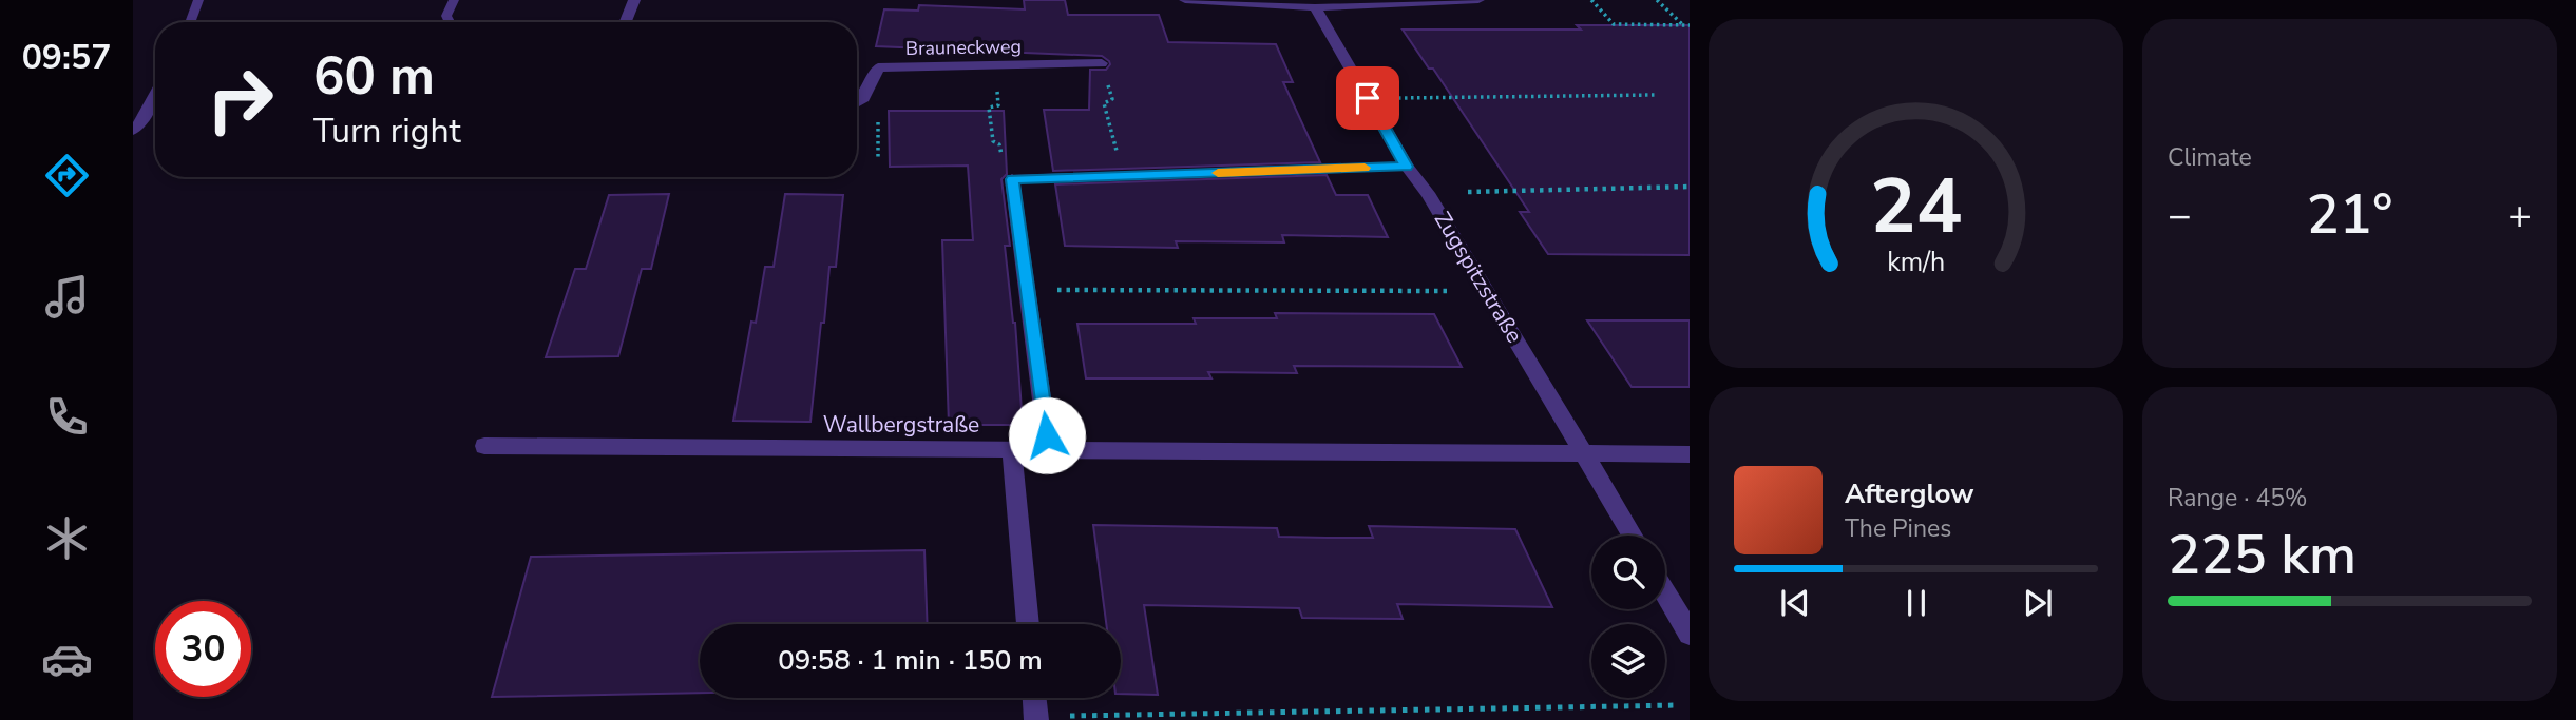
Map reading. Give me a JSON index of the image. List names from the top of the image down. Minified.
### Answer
{"streets":{"street":["Brauneckweg","Zugspitzstraße","Wallbergstraße"]},"crossings":[["Zugspitzstraße","Wallbergstraße"]],"page":{"tabs":"09:57","tile":["Climate",["Range · 45%","225 km"]],"turn":["60 m","Turn right"],"heat":["−","21°","+"],"song":["Afterglow","The Pines"],"limit":"30","trip":"09:58 · 1 min · 150 m","gauge":["24","km/h"]}}
